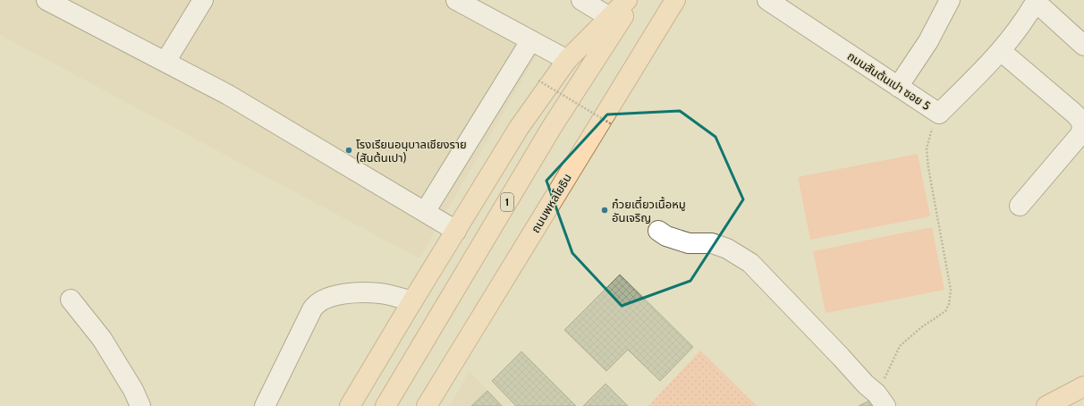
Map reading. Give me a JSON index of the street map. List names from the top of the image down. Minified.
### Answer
{"streets":{"main road":["1","ถนนพหลโยธิน"],"street":["ถนนสันต้นเปา ซอย 5"]},"places":["โรงเรียนอนุบาลเชียงราย (สันต้นเปา)","ก๋วยเตี๋ยวเนื้อหมู อันเจริญ"]}
